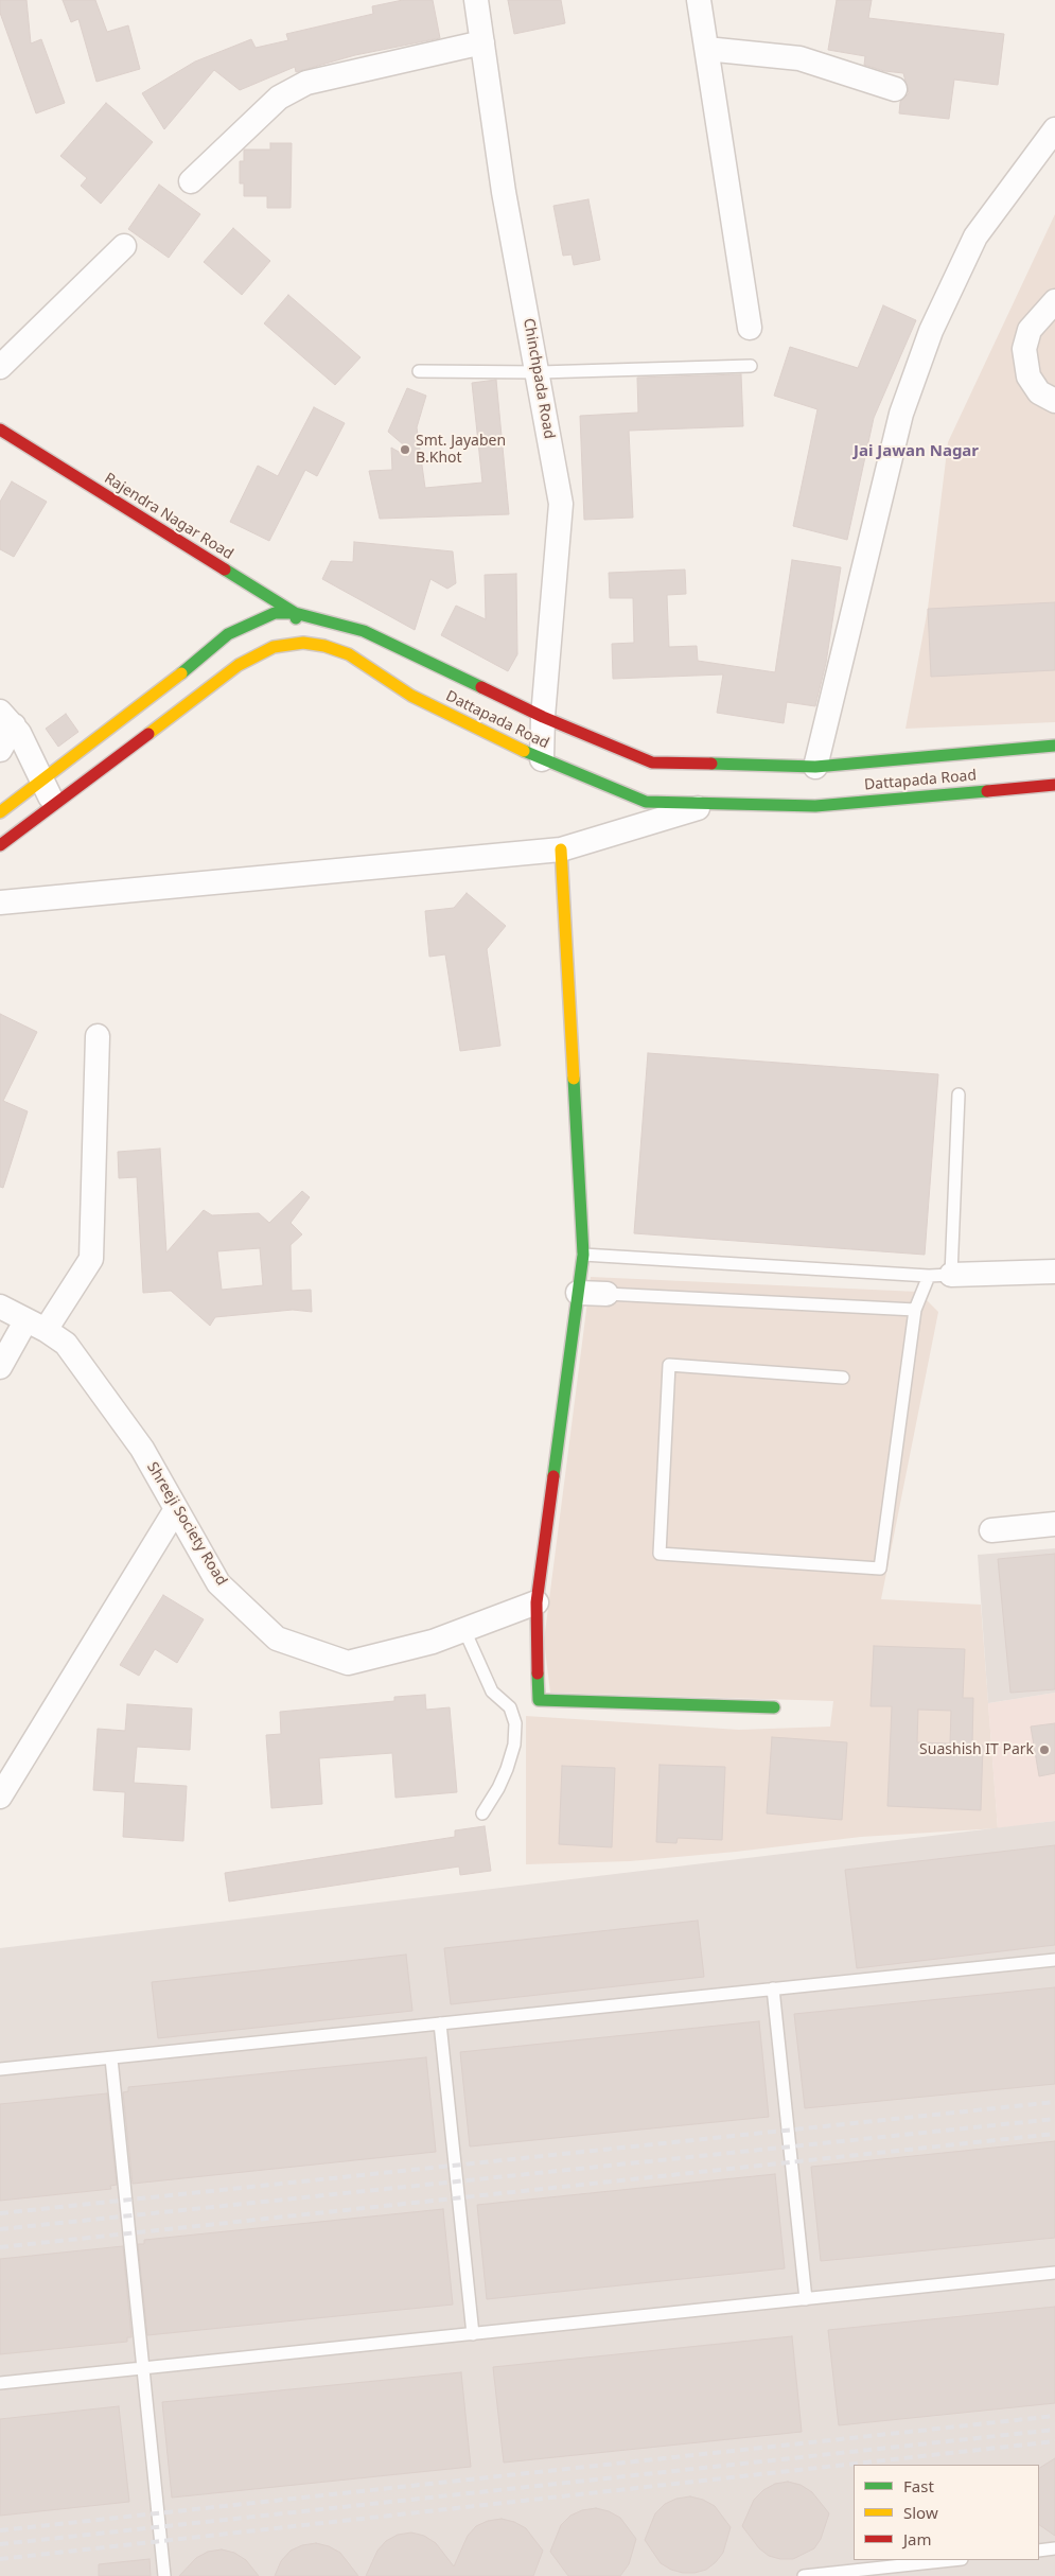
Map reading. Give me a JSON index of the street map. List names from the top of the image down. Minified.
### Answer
{"streets":{"main road":["Rajendra Nagar Road","Dattapada Road"],"street":["Chinchpada Road","Shreeji Society Road"]},"crossings":[["Chinchpada Road","Dattapada Road"]],"districts":["Jai Jawan Nagar"],"places":["Smt. Jayaben B.Khot","Suashish IT Park"],"legend":["Fast","Slow","Jam"]}
